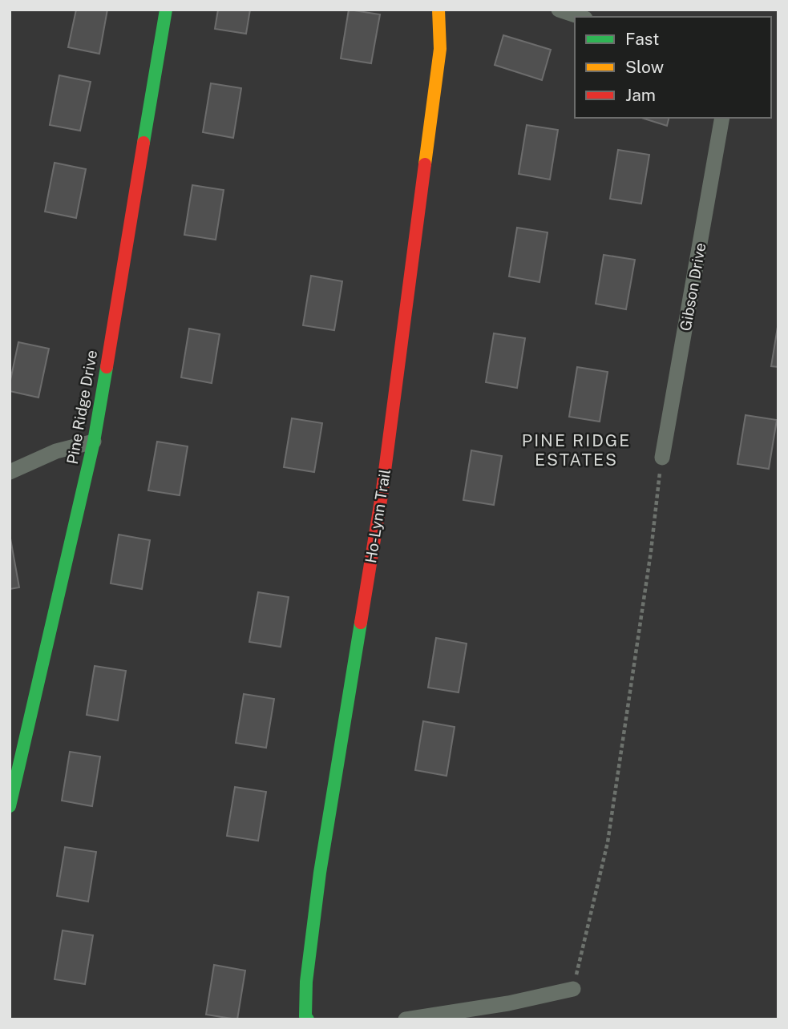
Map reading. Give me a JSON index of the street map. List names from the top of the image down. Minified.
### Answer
{"streets":{"street":["Gibson Drive","Pine Ridge Drive","Ho-Lynn Trail"]},"districts":["PINE RIDGE ESTATES"],"legend":["Fast","Slow","Jam"]}
